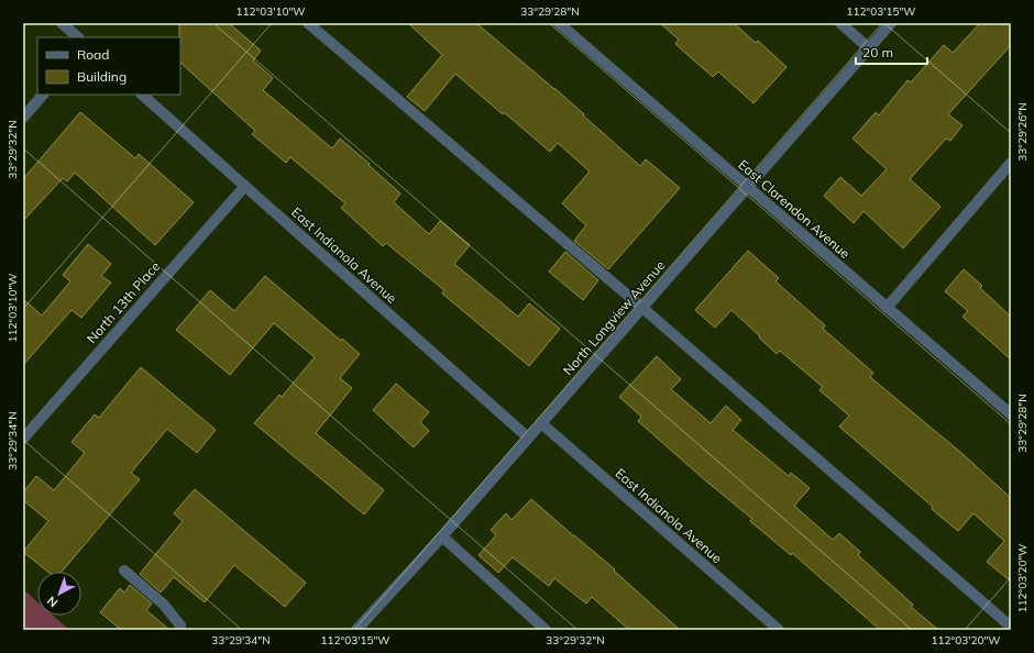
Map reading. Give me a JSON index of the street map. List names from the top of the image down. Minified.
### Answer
{"streets":{"street":["East Clarendon Avenue","East Indianola Avenue","North 13th Place","North Longview Avenue"]},"crossings":[["East Clarendon Avenue","North Longview Avenue"],["East Indianola Avenue","North 13th Place"],["East Indianola Avenue","North Longview Avenue"]],"legend":["Road","Building"],"scale_bar":"20 m","north":"bottom left","coordinates":["112°03'10\"W","33°29'28\"N","112°03'15\"W","33°29'26\"N","33°29'32\"N","33°29'34\"N","112°03'20\"W"]}
